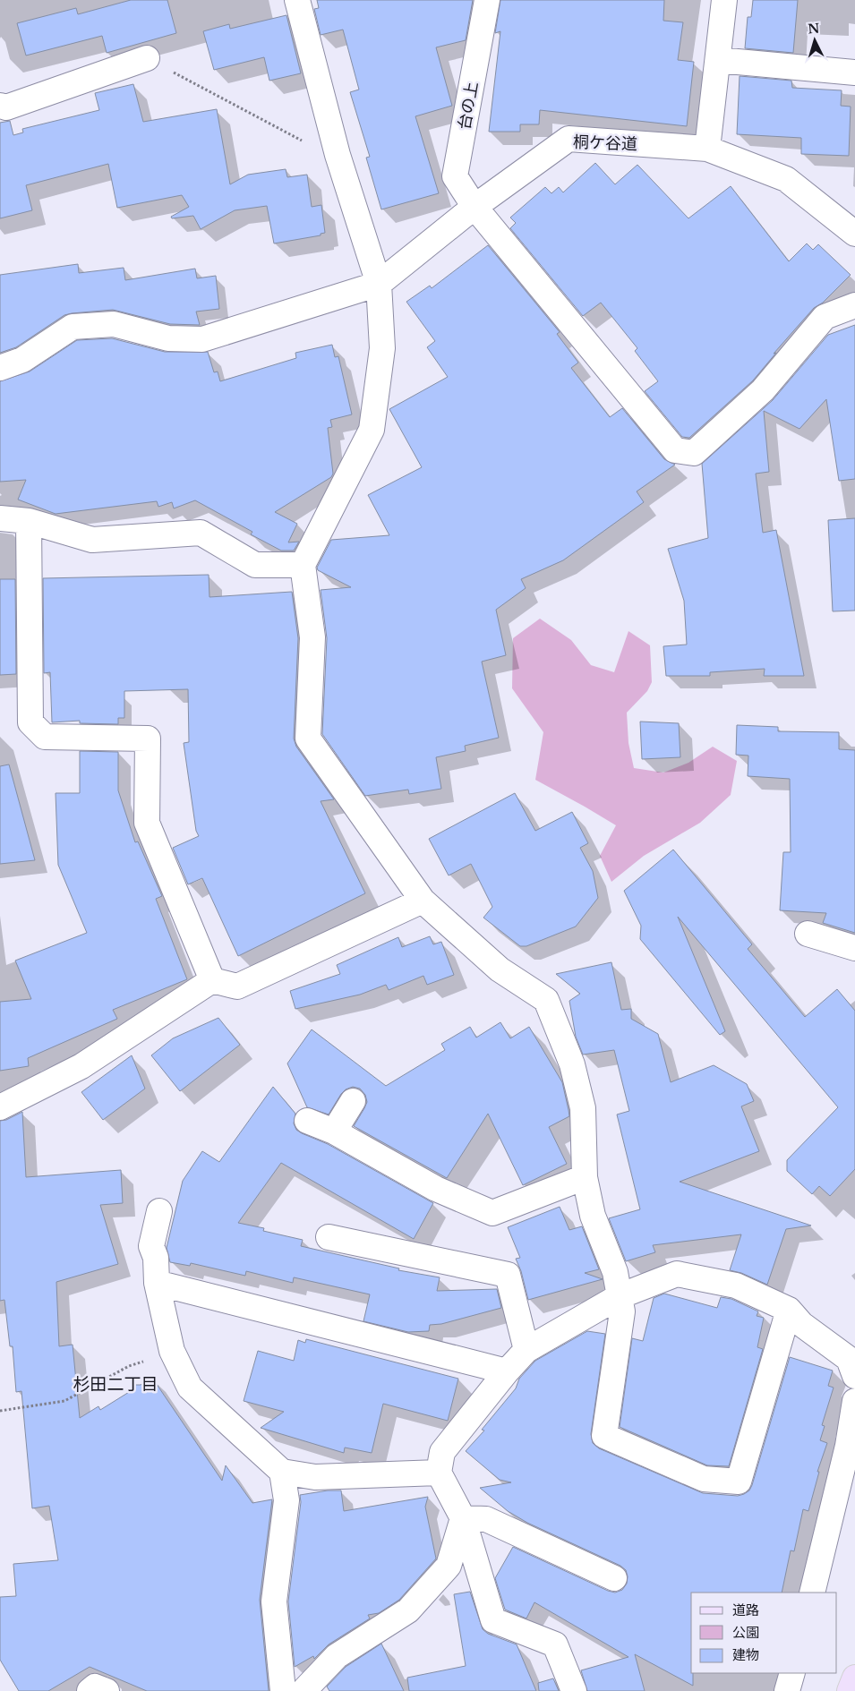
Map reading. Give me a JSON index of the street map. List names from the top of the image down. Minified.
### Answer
{"streets":{"street":["台の上","桐ケ谷道"]},"crossings":[["台の上","桐ケ谷道"]],"districts":["杉田二丁目"],"legend":["道路","公園","建物"],"north":"top"}
